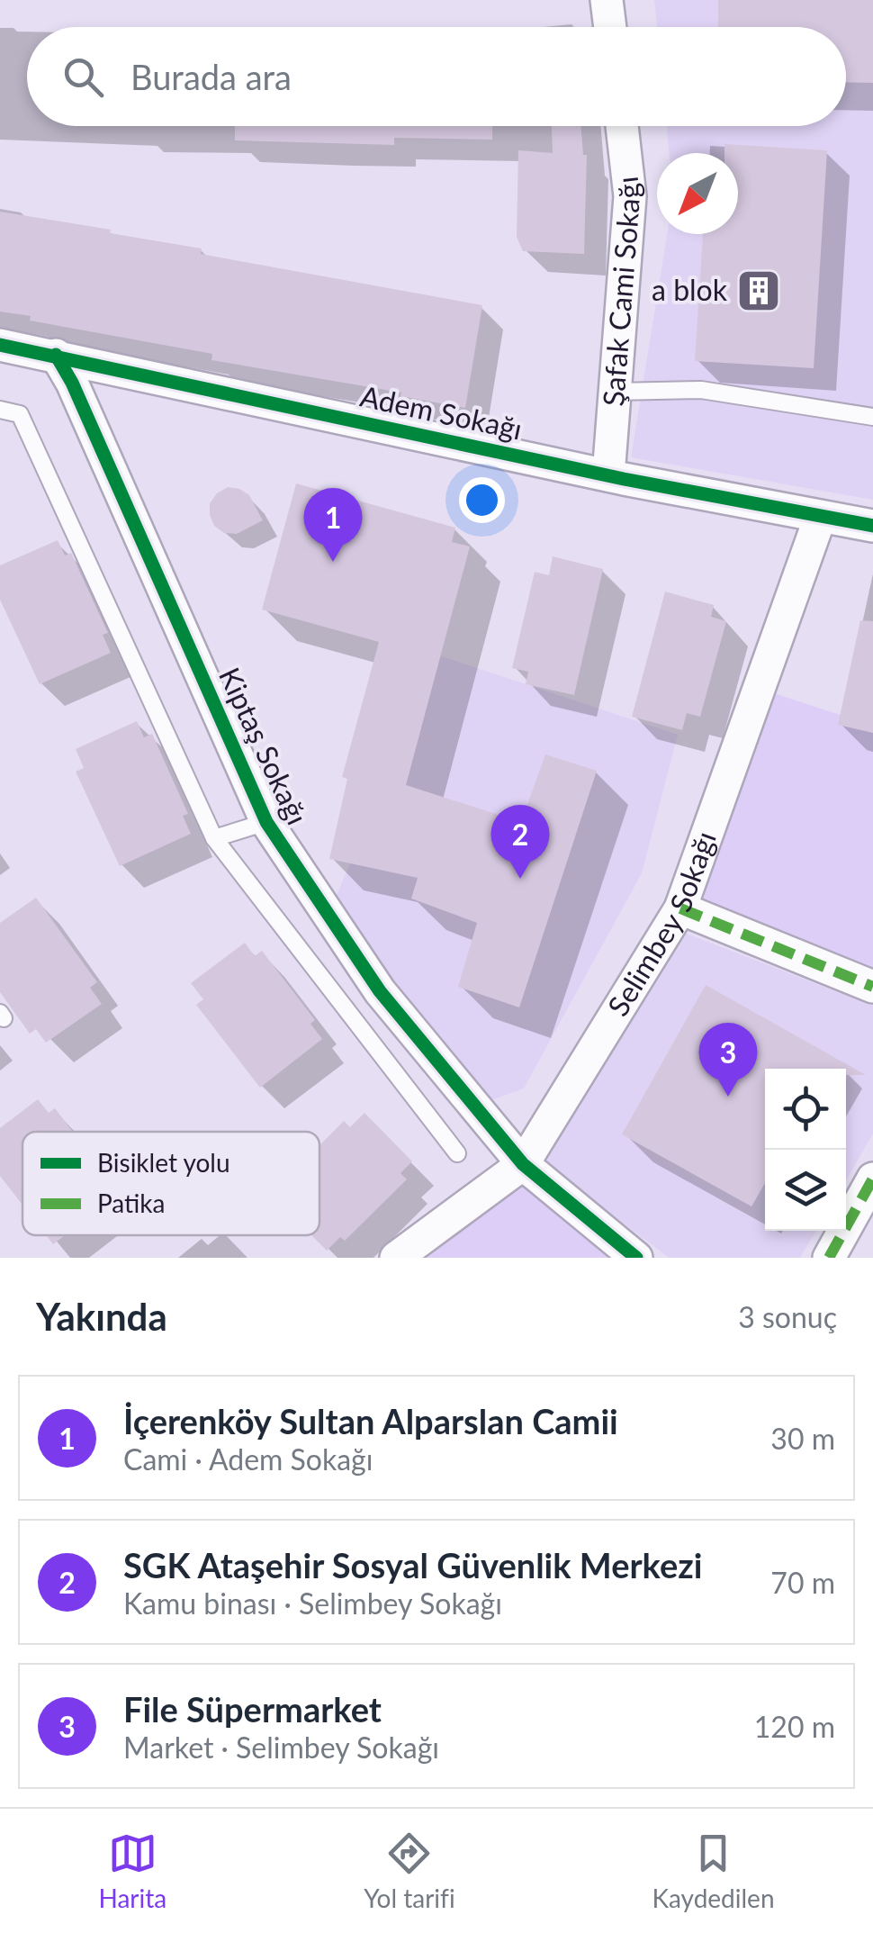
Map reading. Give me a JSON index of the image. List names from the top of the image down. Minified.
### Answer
{"streets":{"street":["Şafak Cami Sokağı","Adem Sokağı","Kiptaş Sokağı","Selimbey Sokağı"]},"crossings":[["Şafak Cami Sokağı","Adem Sokağı"],["Adem Sokağı","Kiptaş Sokağı"],["Adem Sokağı","Selimbey Sokağı"],["Kiptaş Sokağı","Selimbey Sokağı"]],"places":{"building":["a blok"]},"legend":["Bisiklet yolu","Patika"],"north":"bottom left","page":{"search":"Burada ara","pins":["1","2","3"],"heading":["Yakında","3 sonuç"],"list":[{"mark":"1","name":"İçerenköy Sultan Alparslan Camii","note":"Cami · Adem Sokağı","value":"30 m"},{"mark":"2","name":"SGK Ataşehir Sosyal Güvenlik Merkezi","note":"Kamu binası · Selimbey Sokağı","value":"70 m"},{"mark":"3","name":"File Süpermarket","note":"Market · Selimbey Sokağı","value":"120 m"}],"nav":["Harita","Yol tarifi","Kaydedilen"]}}
